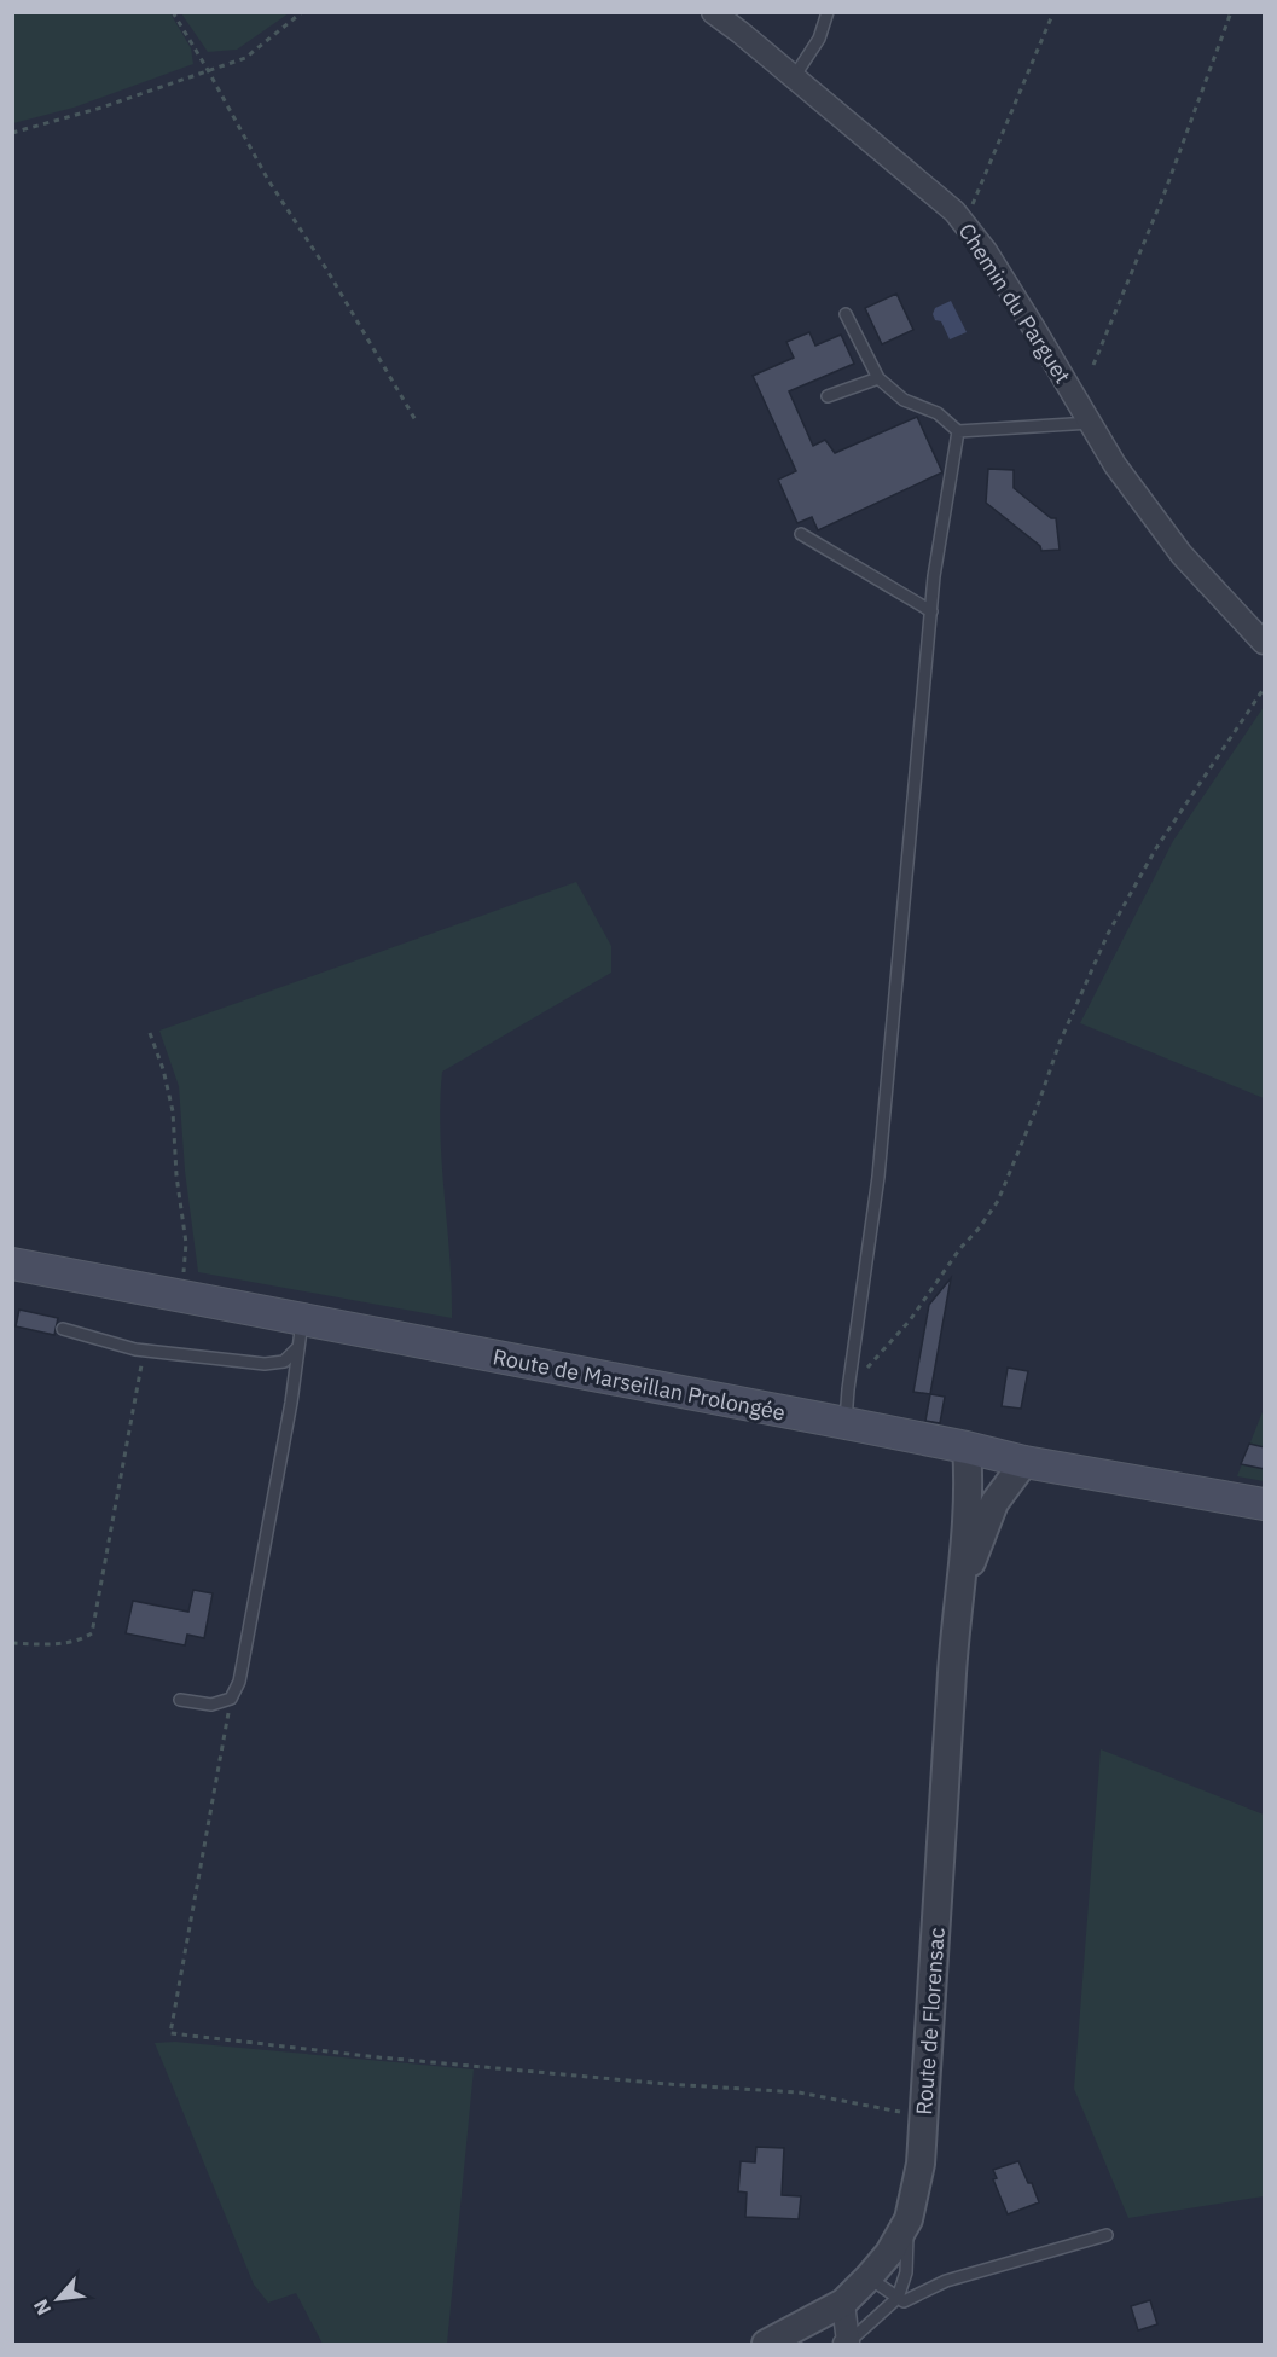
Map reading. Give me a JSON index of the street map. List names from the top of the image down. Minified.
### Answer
{"streets":{"main road":["Route de Marseillan Prolongée"],"street":["Chemin du Parguet","Route de Florensac"]},"crossings":[["Route de Marseillan Prolongée","Route de Florensac"]],"north":"bottom left"}
